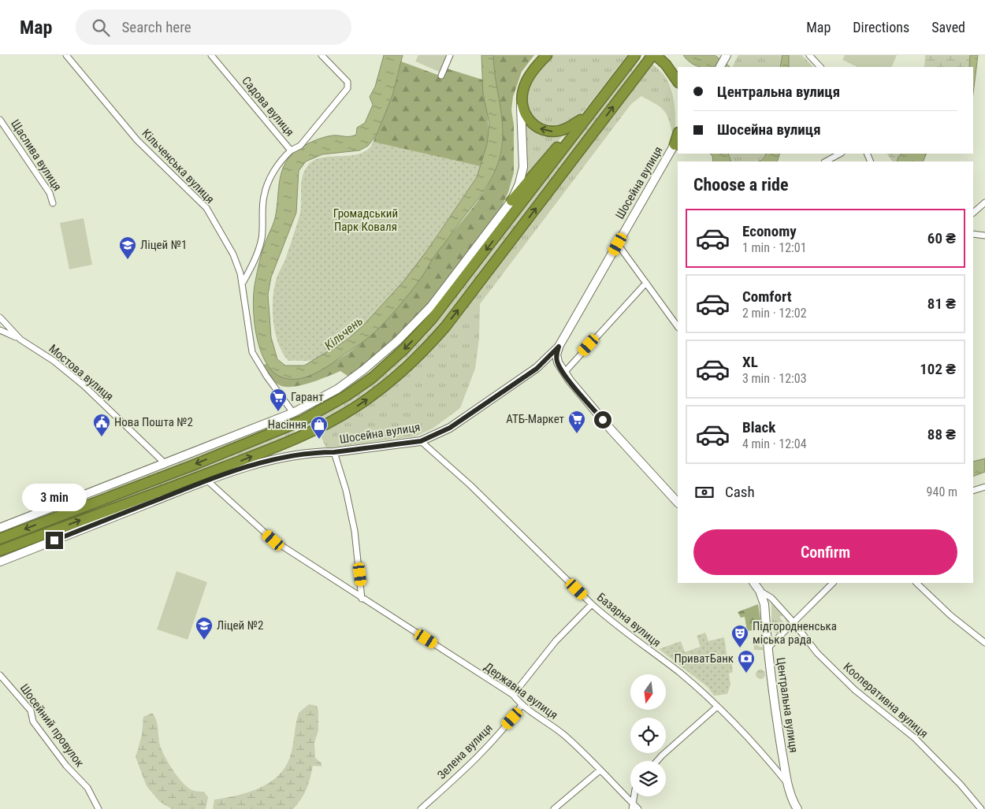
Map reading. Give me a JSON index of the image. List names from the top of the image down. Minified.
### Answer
{"streets":{"street":["Садова вулиця","Щаслива вулиця","Кільченська вулиця","Шосейна вулиця","Мостова вулиця","Базарна вулиця","Державна вулиця","Кооперативна вулиця","Центральна вулиця","Шосейний провулок","Зелена вулиця"]},"crossings":[["Садова вулиця","Кільченська вулиця"],["Шосейна вулиця","Базарна вулиця"],["Шосейна вулиця","Державна вулиця"],["Базарна вулиця","Центральна вулиця"],["Державна вулиця","Зелена вулиця"],["Кооперативна вулиця","Центральна вулиця"]],"water":["Кільчень"],"parks":["Громадський Парк Коваля"],"places":{"school or university":["Ліцей №1","Ліцей №2"],"supermarket":["Гарант","АТБ-Маркет"],"public building":["Нова Пошта №2"],"shop":["Насіння"],"theatre":["Підгородненська міська рада"],"bank":["ПриватБанк"]},"north":"bottom","page":{"header":"Map","search":"Search here","nav":["Map","Directions","Saved"],"banner":["Центральна вулиця","Шосейна вулиця"],"heading":"Choose a ride","list":[{"name":"Economy","note":"1 min · 12:01","value":"60 ₴"},{"name":"Comfort","note":"2 min · 12:02","value":"81 ₴"},{"name":"XL","note":"3 min · 12:03","value":"102 ₴"},{"name":"Black","note":"4 min · 12:04","value":"88 ₴"}],"pay":["Cash","940 m"],"bubble":"3 min","buttons":"Confirm"}}
